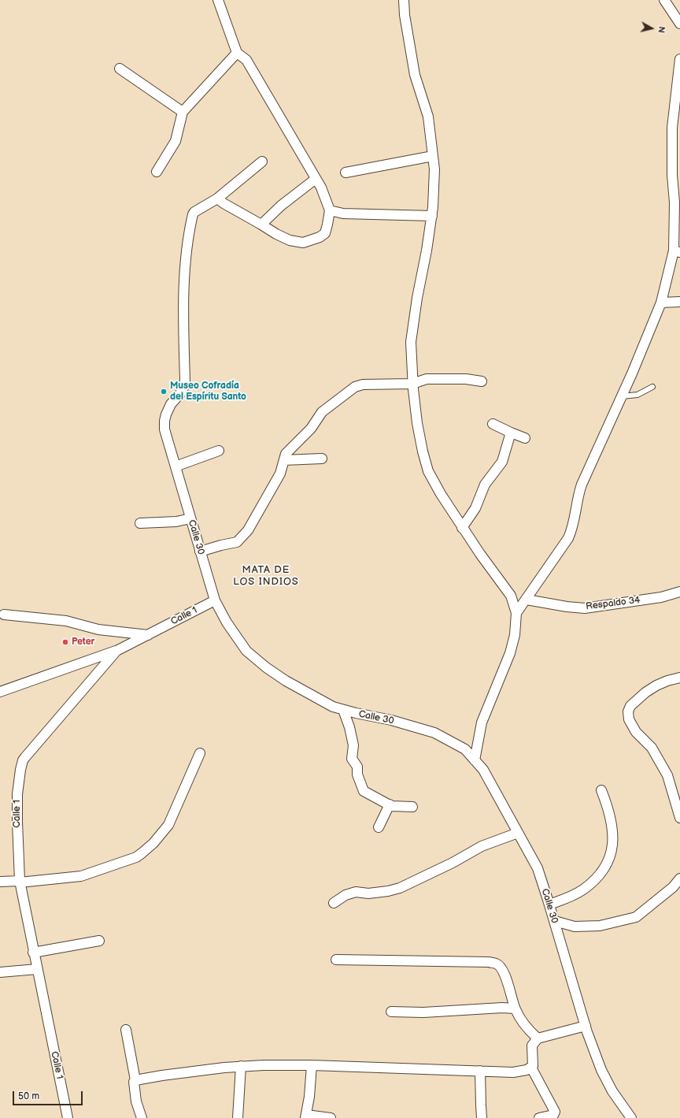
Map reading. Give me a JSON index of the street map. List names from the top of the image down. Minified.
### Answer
{"streets":{"street":["Calle 30","Respaldo 34","Calle 1"]},"crossings":[["Calle 30","Calle 1"]],"districts":["MATA DE LOS INDIOS"],"places":["Museo Cofradía del Espíritu Santo","Peter"],"scale_bar":"50 m","north":"right"}
